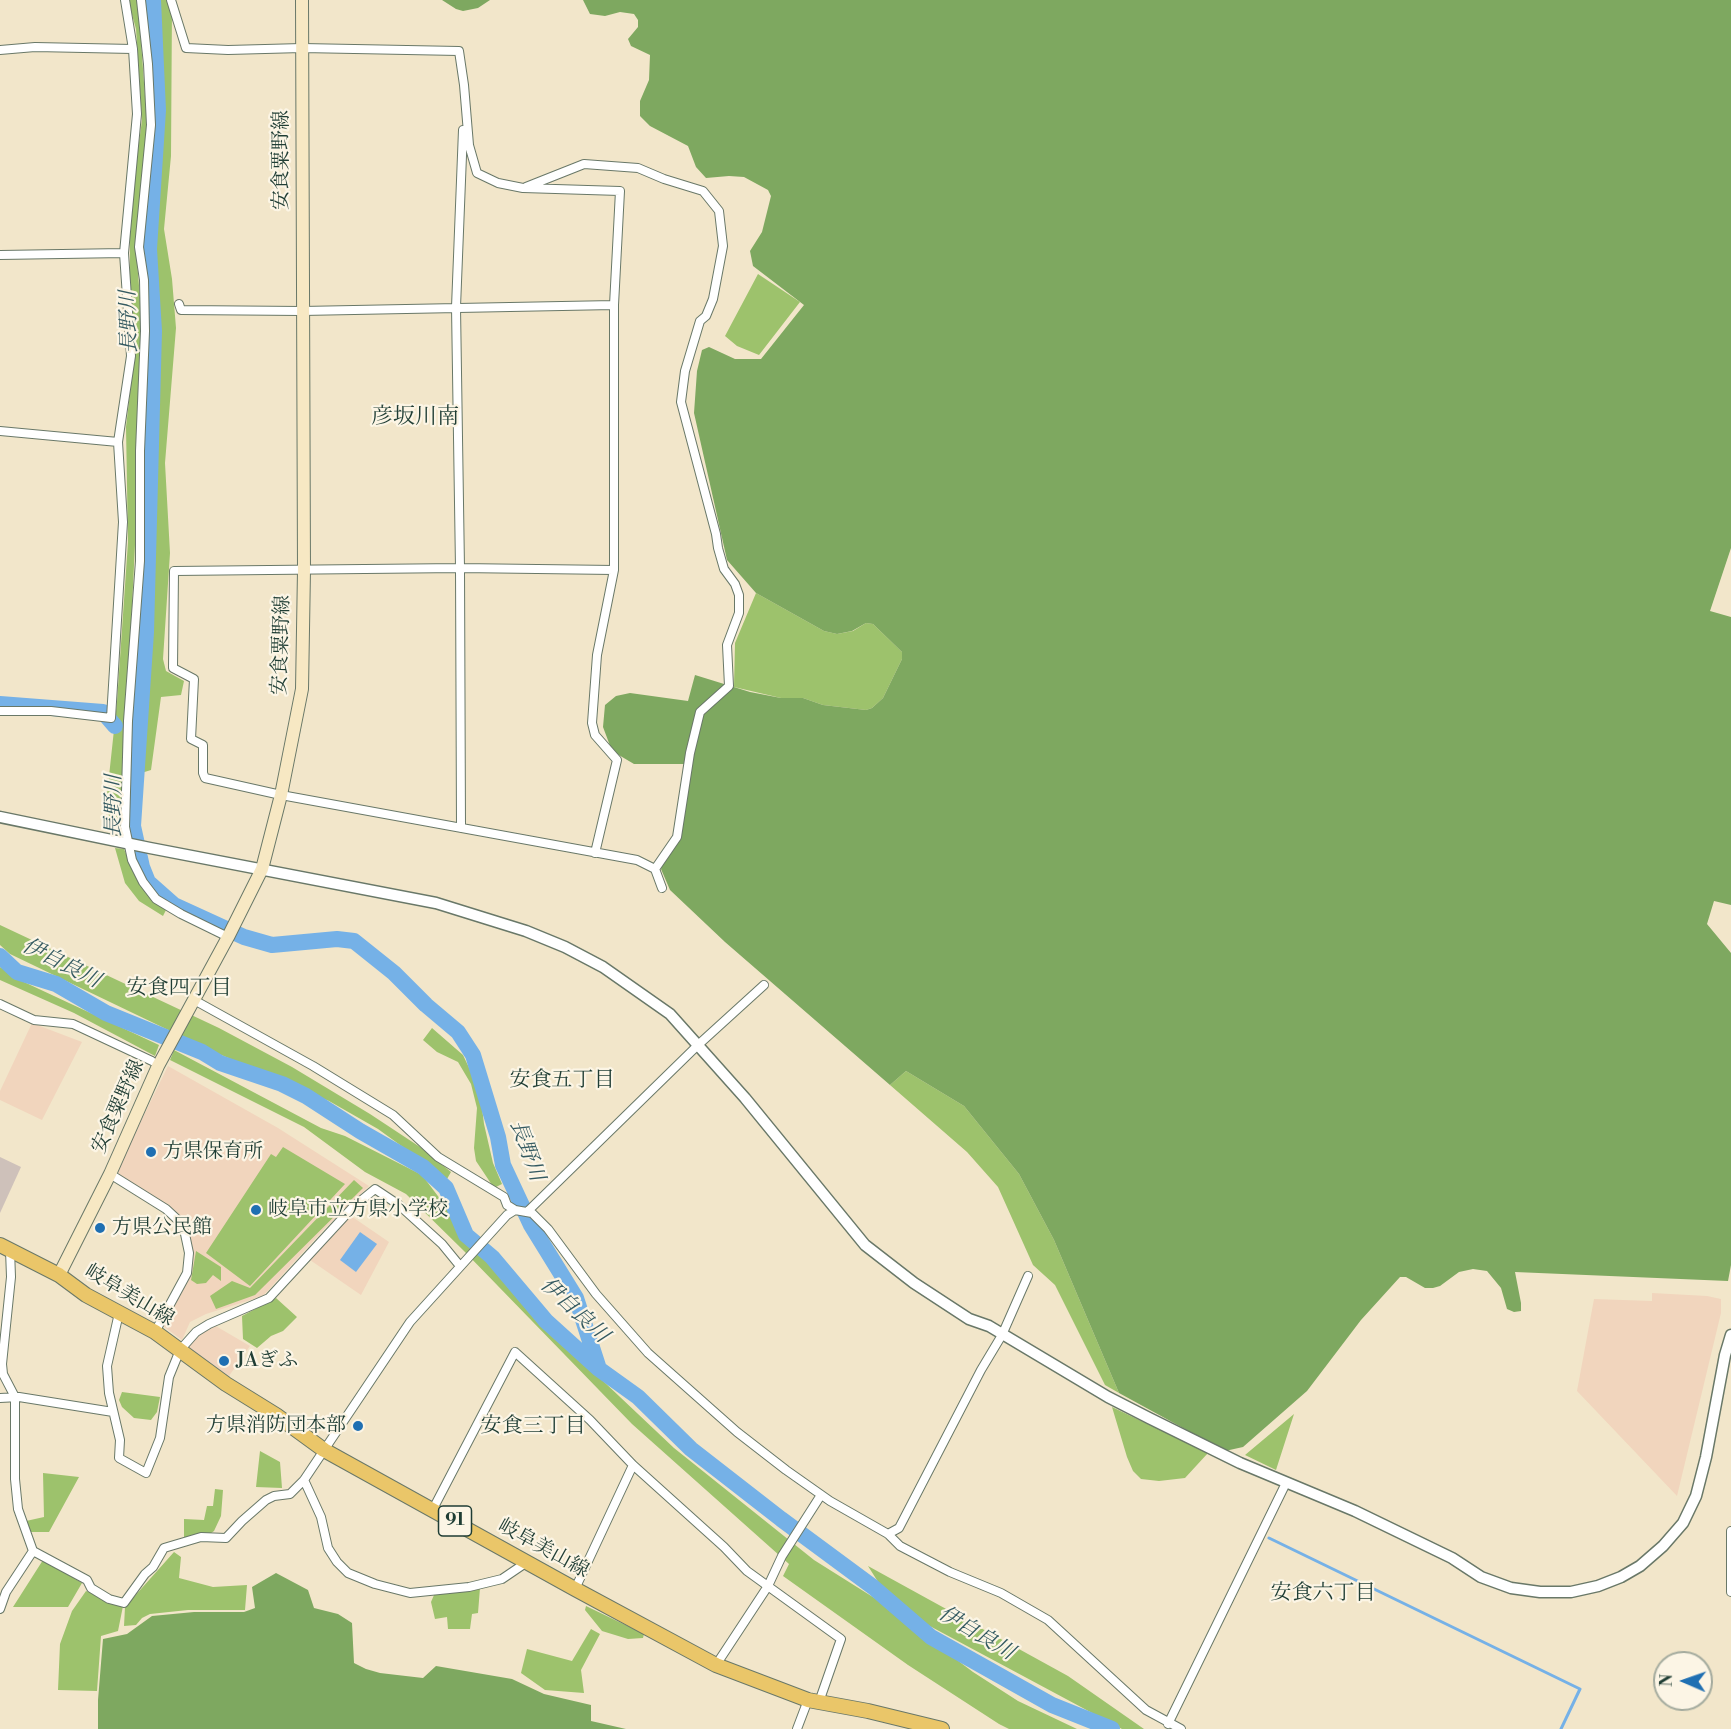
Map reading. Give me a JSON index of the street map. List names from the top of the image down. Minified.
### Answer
{"streets":{"main road":["安食粟野線","岐阜美山線","91"]},"crossings":[["安食粟野線","岐阜美山線"]],"districts":["彦坂川南","安食四丁目","安食五丁目","安食三丁目","安食六丁目"],"water":["長野川","伊自良川"],"places":["方県保育所","岐阜市立方県小学校","方県公民館","JAぎふ","方県消防団本部"],"north":"left"}
